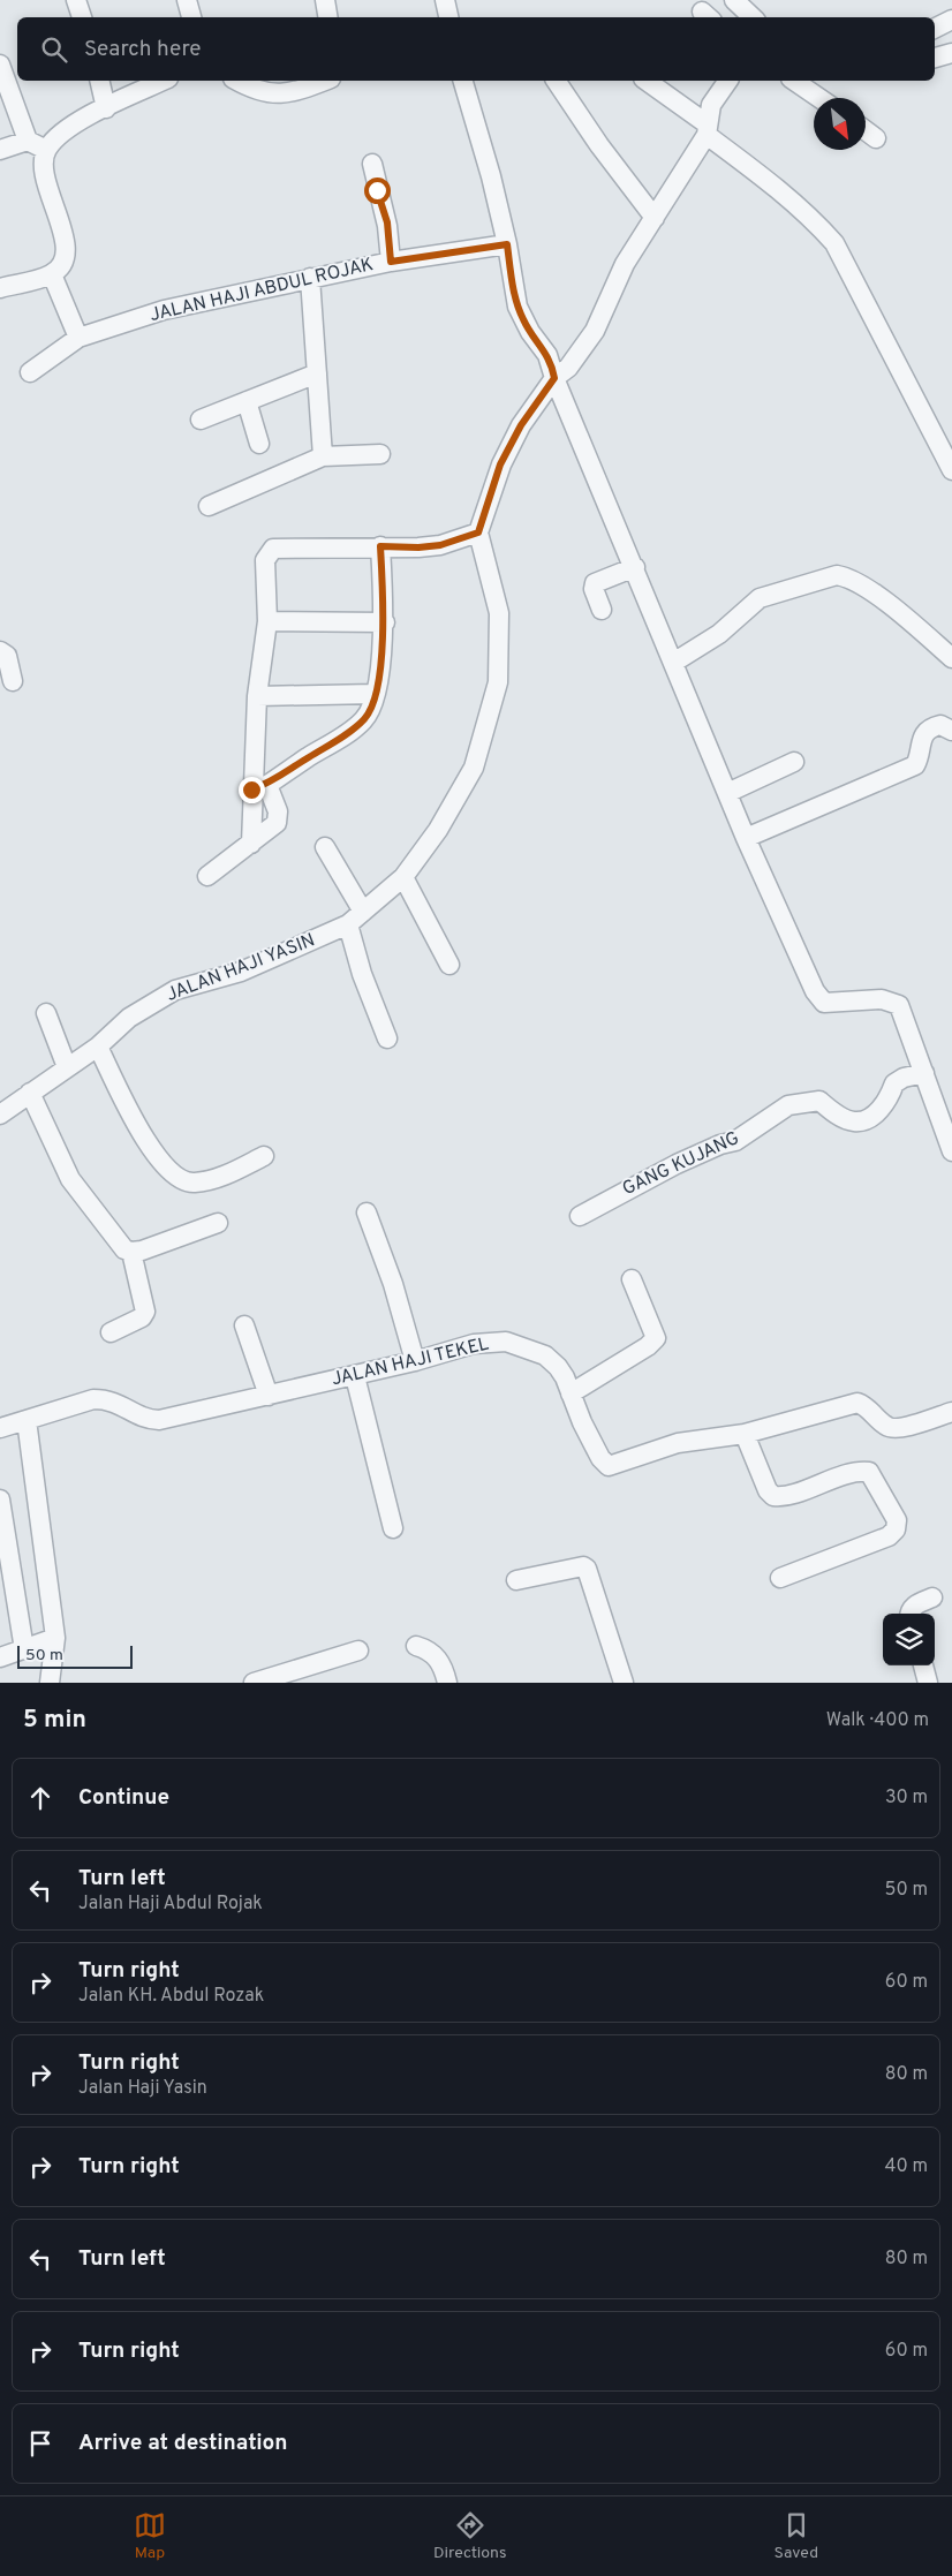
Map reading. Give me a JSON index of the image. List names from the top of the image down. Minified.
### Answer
{"streets":{"street":["JALAN HAJI ABDUL ROJAK","JALAN HAJI YASIN","GANG KUJANG","JALAN HAJI TEKEL"]},"scale_bar":"50 m","north":"bottom right","page":{"search":"Search here","scale":"50 m","heading":["5 min","Walk · 400 m"],"list":[["Continue","30 m"],["Turn left","Jalan Haji Abdul Rojak","50 m"],["Turn right","Jalan KH. Abdul Rozak","60 m"],["Turn right","Jalan Haji Yasin","80 m"],["Turn right","40 m"],["Turn left","80 m"],["Turn right","60 m"],"Arrive at destination"],"nav":["Map","Directions","Saved"]}}
